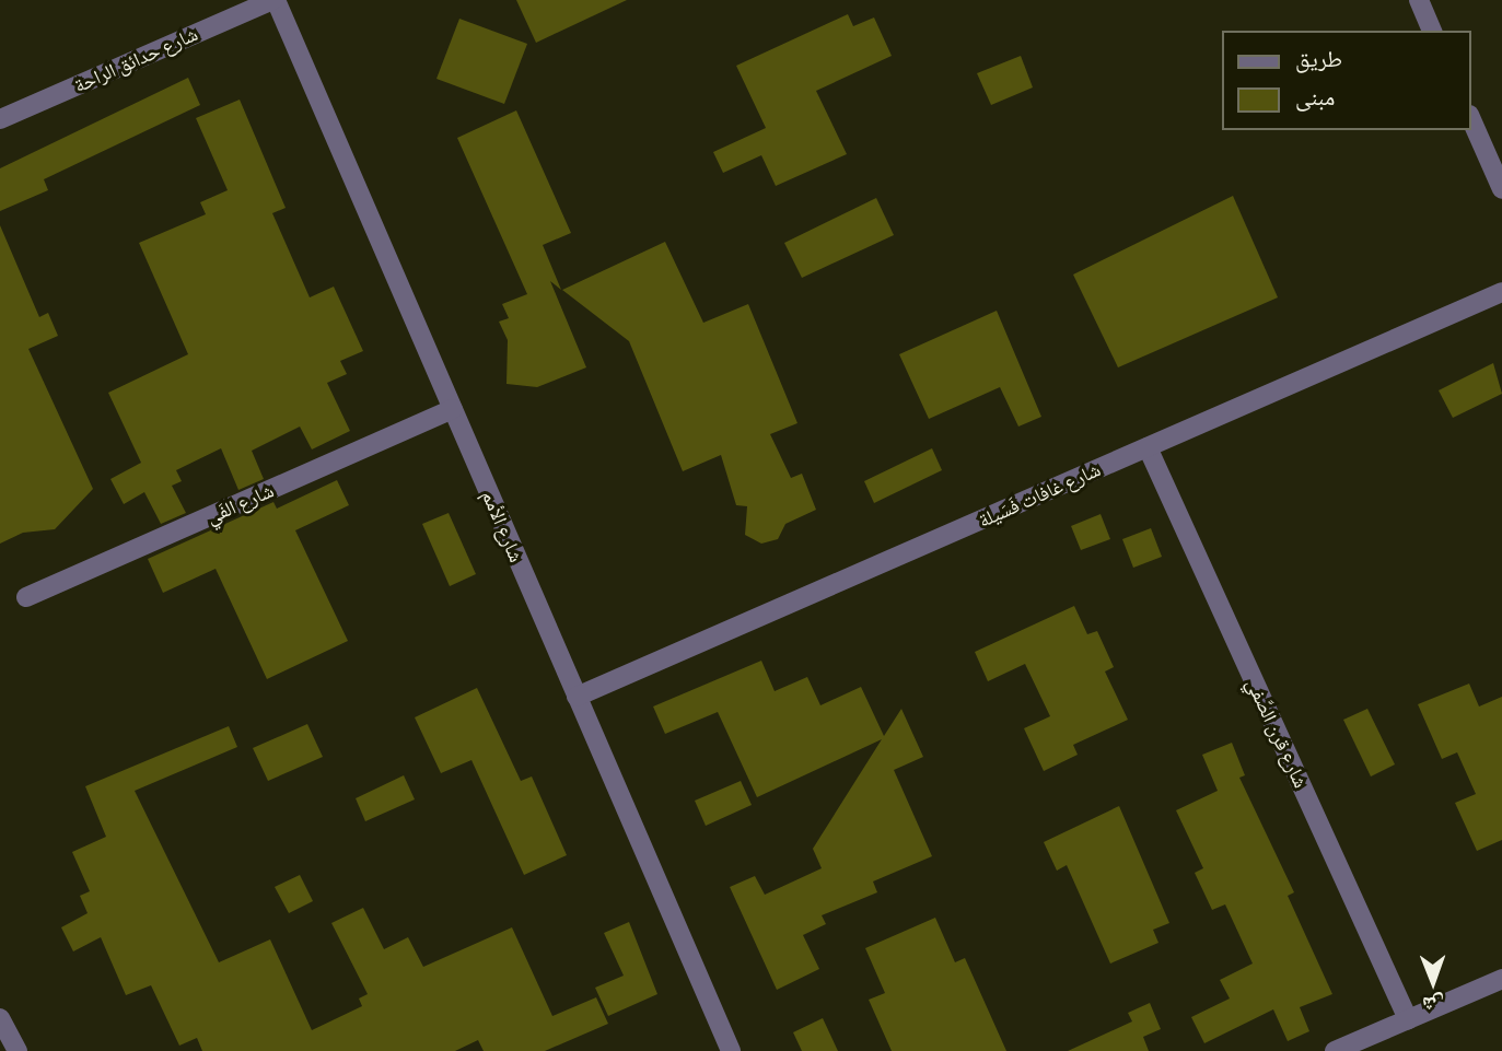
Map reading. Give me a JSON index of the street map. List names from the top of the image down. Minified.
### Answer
{"streets":{"street":["شارع حدائق الراحة","شارع غافات فَسَيلة","شارع الفَي","شارع الأمم","شارع قرن الصَّفي"]},"crossings":[["شارع حدائق الراحة","شارع الأمم"],["شارع غافات فَسَيلة","شارع الأمم"],["شارع غافات فَسَيلة","شارع قرن الصَّفي"],["شارع الفَي","شارع الأمم"]],"legend":["طريق","مبنى"],"north":"bottom"}
